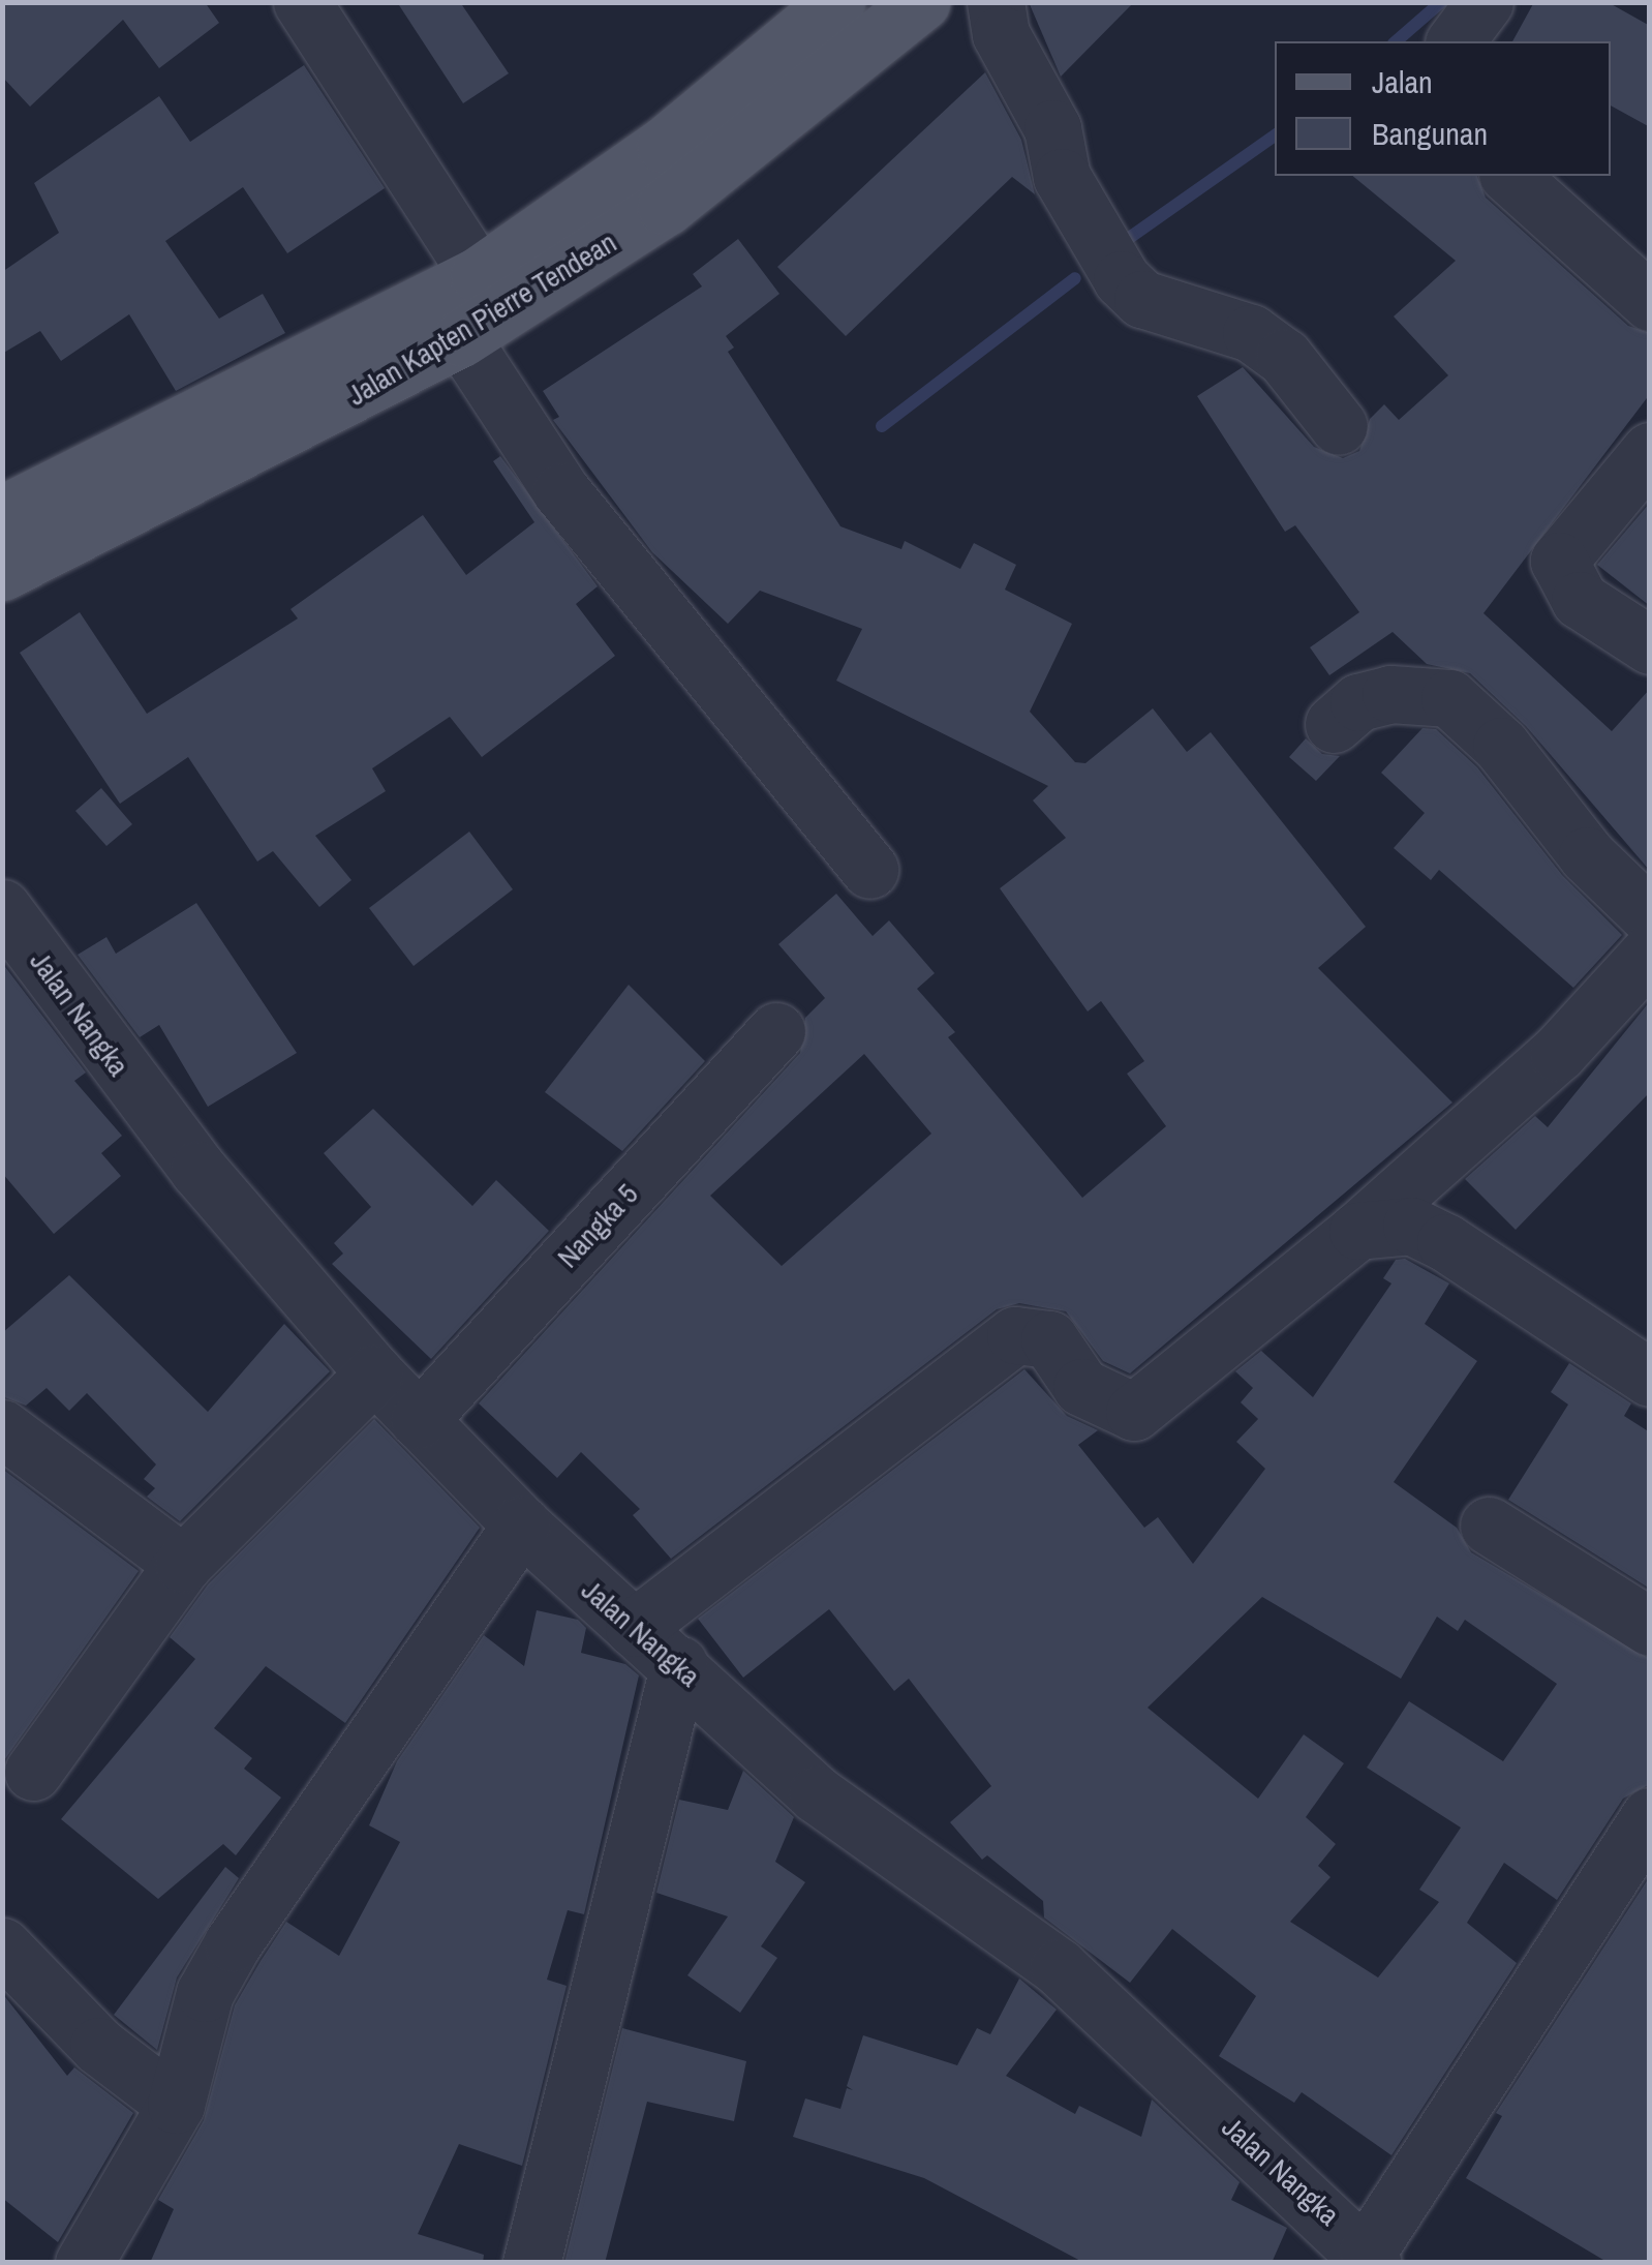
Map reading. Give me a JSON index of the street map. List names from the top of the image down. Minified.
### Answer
{"streets":{"main road":["Jalan Kapten Pierre Tendean"],"street":["Jalan Nangka","Nangka 5"]},"crossings":[["Jalan Nangka","Nangka 5"]],"legend":["Jalan","Bangunan"]}
